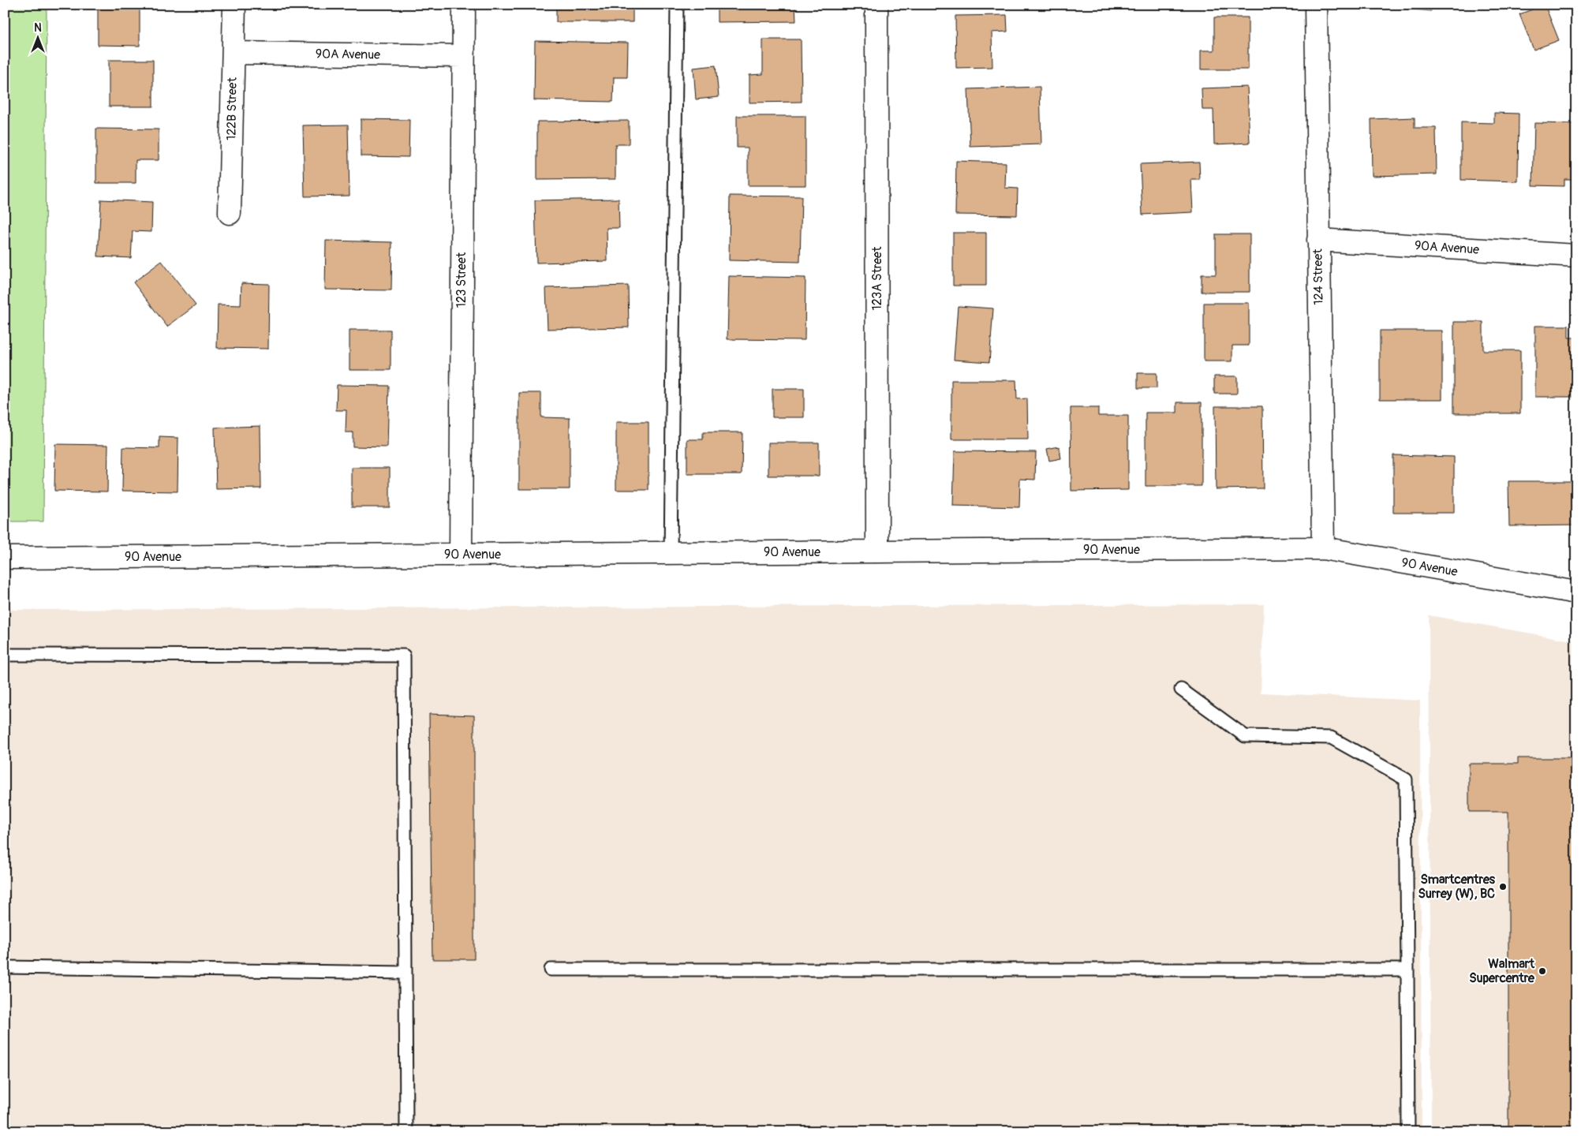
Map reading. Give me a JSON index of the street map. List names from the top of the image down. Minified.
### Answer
{"streets":{"street":["90A Avenue","122B Street","124 Street","123A Street","123 Street","90 Avenue"]},"crossings":[["90A Avenue","122B Street"],["90A Avenue","124 Street"],["90A Avenue","123 Street"],["124 Street","90 Avenue"],["123A Street","90 Avenue"],["123 Street","90 Avenue"]],"places":["Smartcentres Surrey (W), BC","Walmart Supercentre"],"north":"top"}
